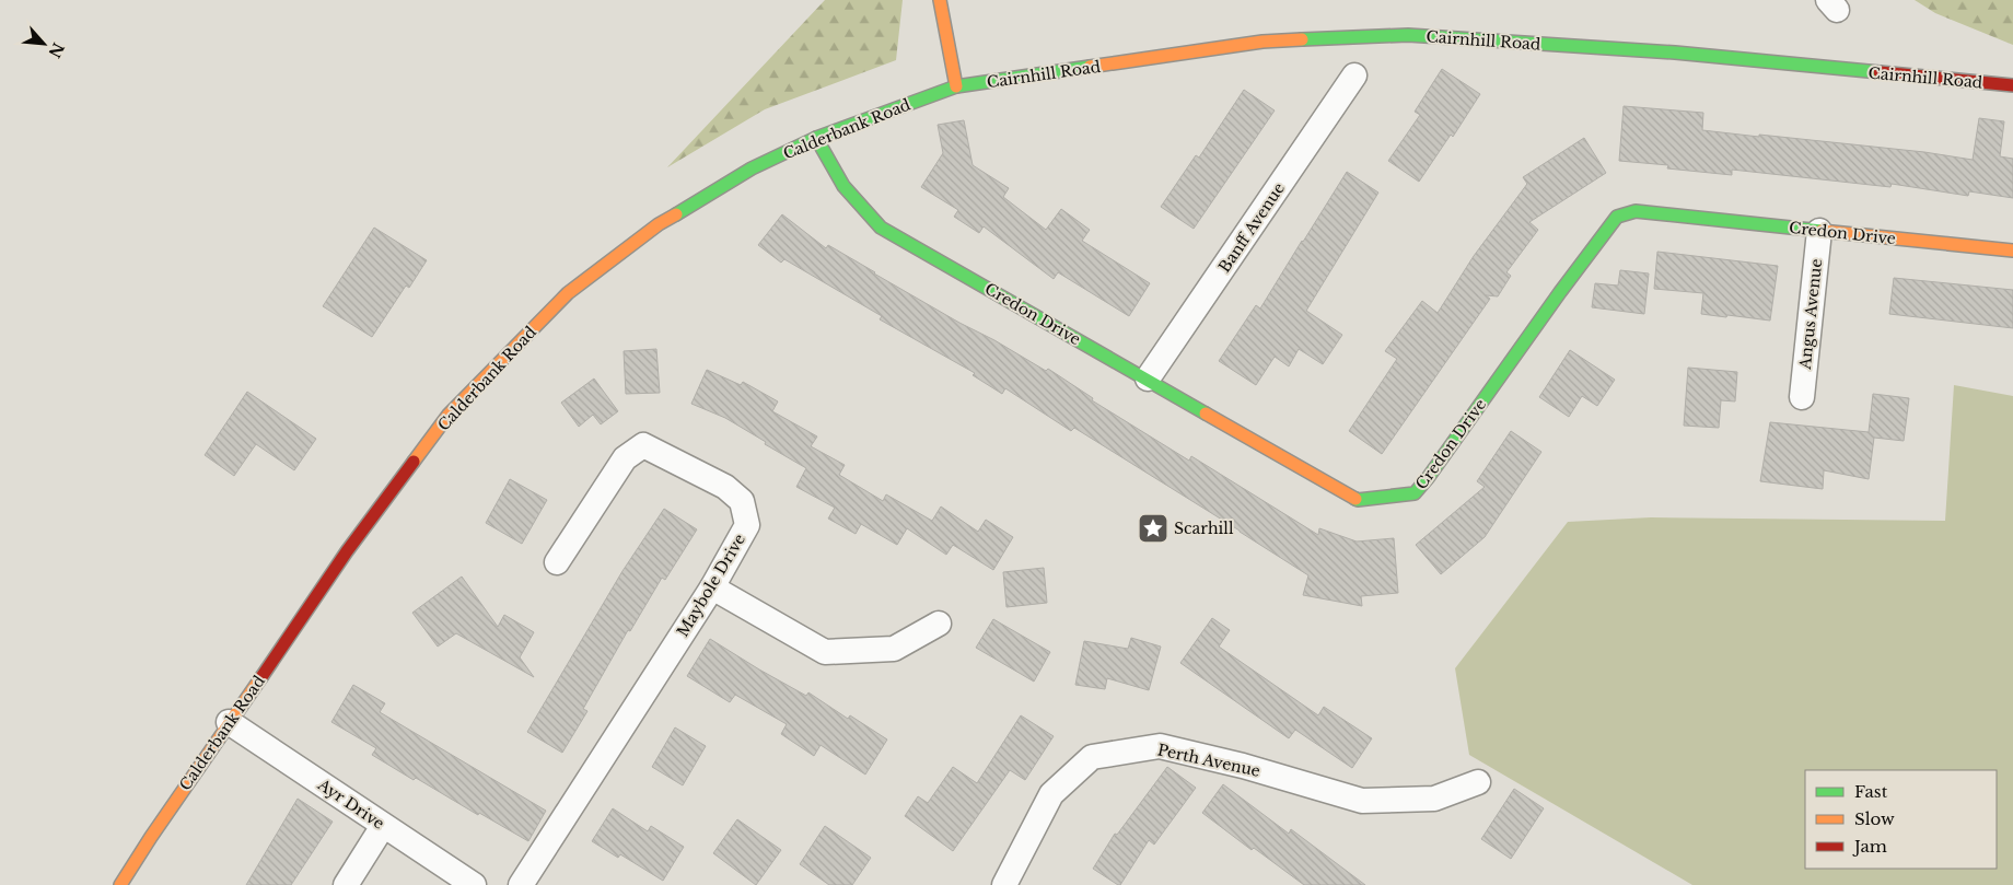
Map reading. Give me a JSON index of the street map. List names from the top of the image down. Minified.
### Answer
{"streets":{"main road":["Cairnhill Road","Calderbank Road","Credon Drive"],"street":["Banff Avenue","Angus Avenue","Maybole Drive","Perth Avenue","Ayr Drive"]},"crossings":[["Cairnhill Road","Calderbank Road"],["Calderbank Road","Credon Drive"],["Calderbank Road","Ayr Drive"],["Banff Avenue","Credon Drive"],["Credon Drive","Angus Avenue"]],"places":{"place":["Scarhill"]},"legend":["Fast","Slow","Jam"],"north":"bottom right"}
